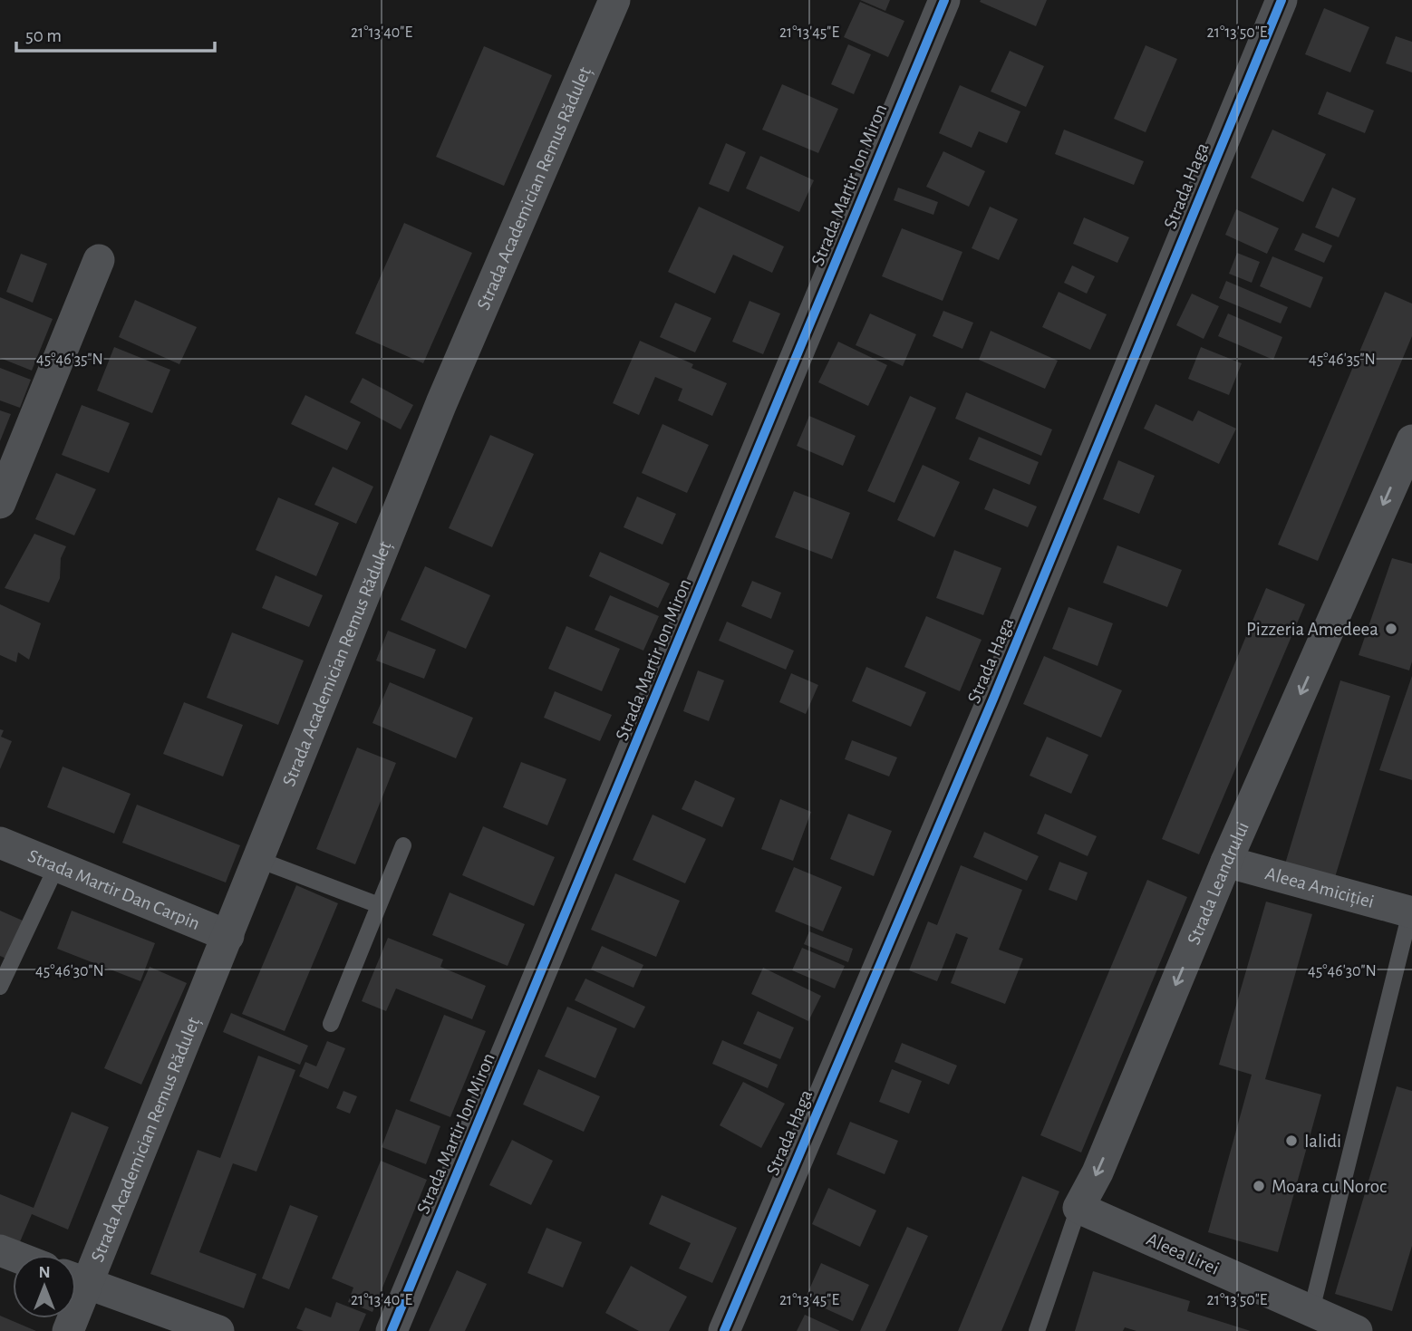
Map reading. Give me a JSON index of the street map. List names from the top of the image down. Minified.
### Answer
{"streets":{"street":["Strada Martir Ion Miron","Strada Haga","Strada Academician Remus Răduleț","Strada Leandrului","Aleea Amiciției","Strada Martir Dan Carpin","Aleea Lirei"]},"crossings":[["Strada Academician Remus Răduleț","Strada Martir Dan Carpin"],["Strada Leandrului","Aleea Amiciției"],["Strada Leandrului","Aleea Lirei"]],"one_way":["Strada Leandrului"],"places":["Pizzeria Amedeea","Ialidi","Moara cu Noroc"],"scale_bar":"50 m","north":"top","coordinates":["21°13'40\"E","21°13'45\"E","21°13'50\"E","45°46'35\"N","45°46'30\"N"]}
